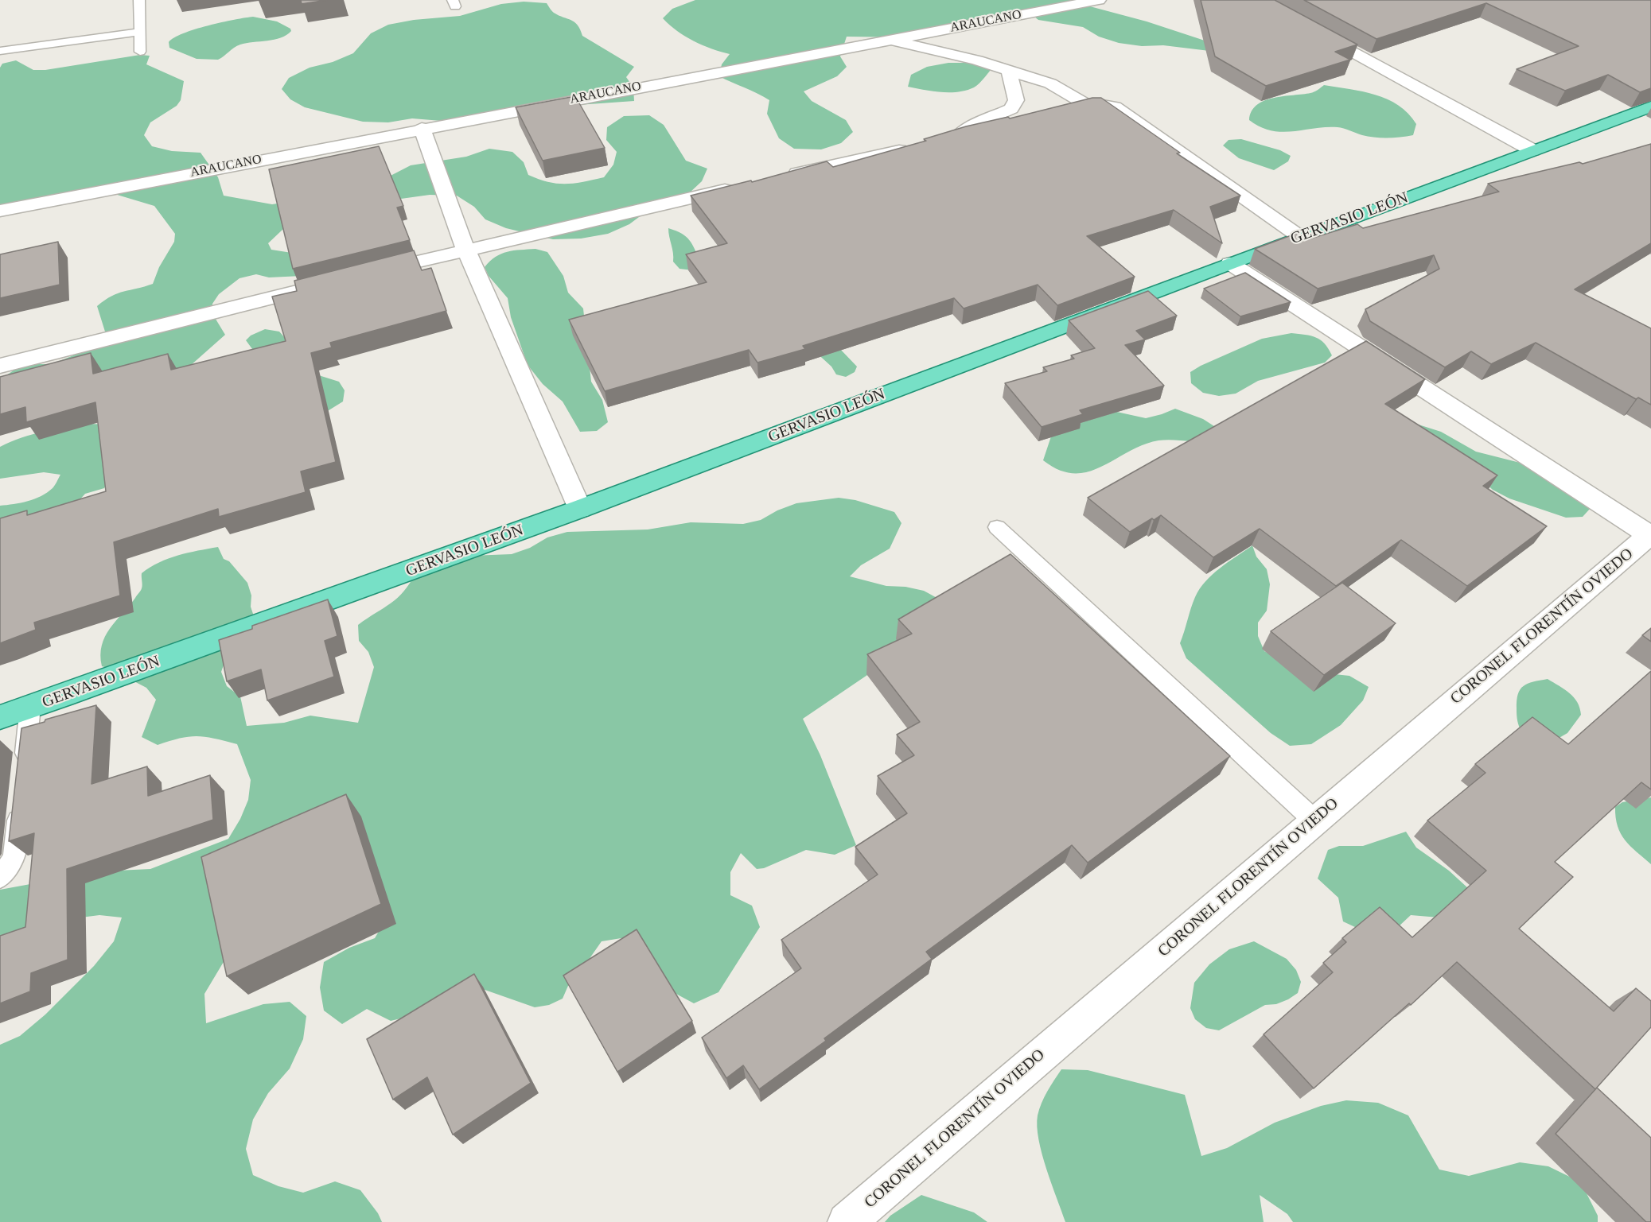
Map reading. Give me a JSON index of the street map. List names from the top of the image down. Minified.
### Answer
{"streets":{"main road":["GERVASIO LEÓN"],"street":["ARAUCANO","CORONEL FLORENTÍN OVIEDO"]}}
